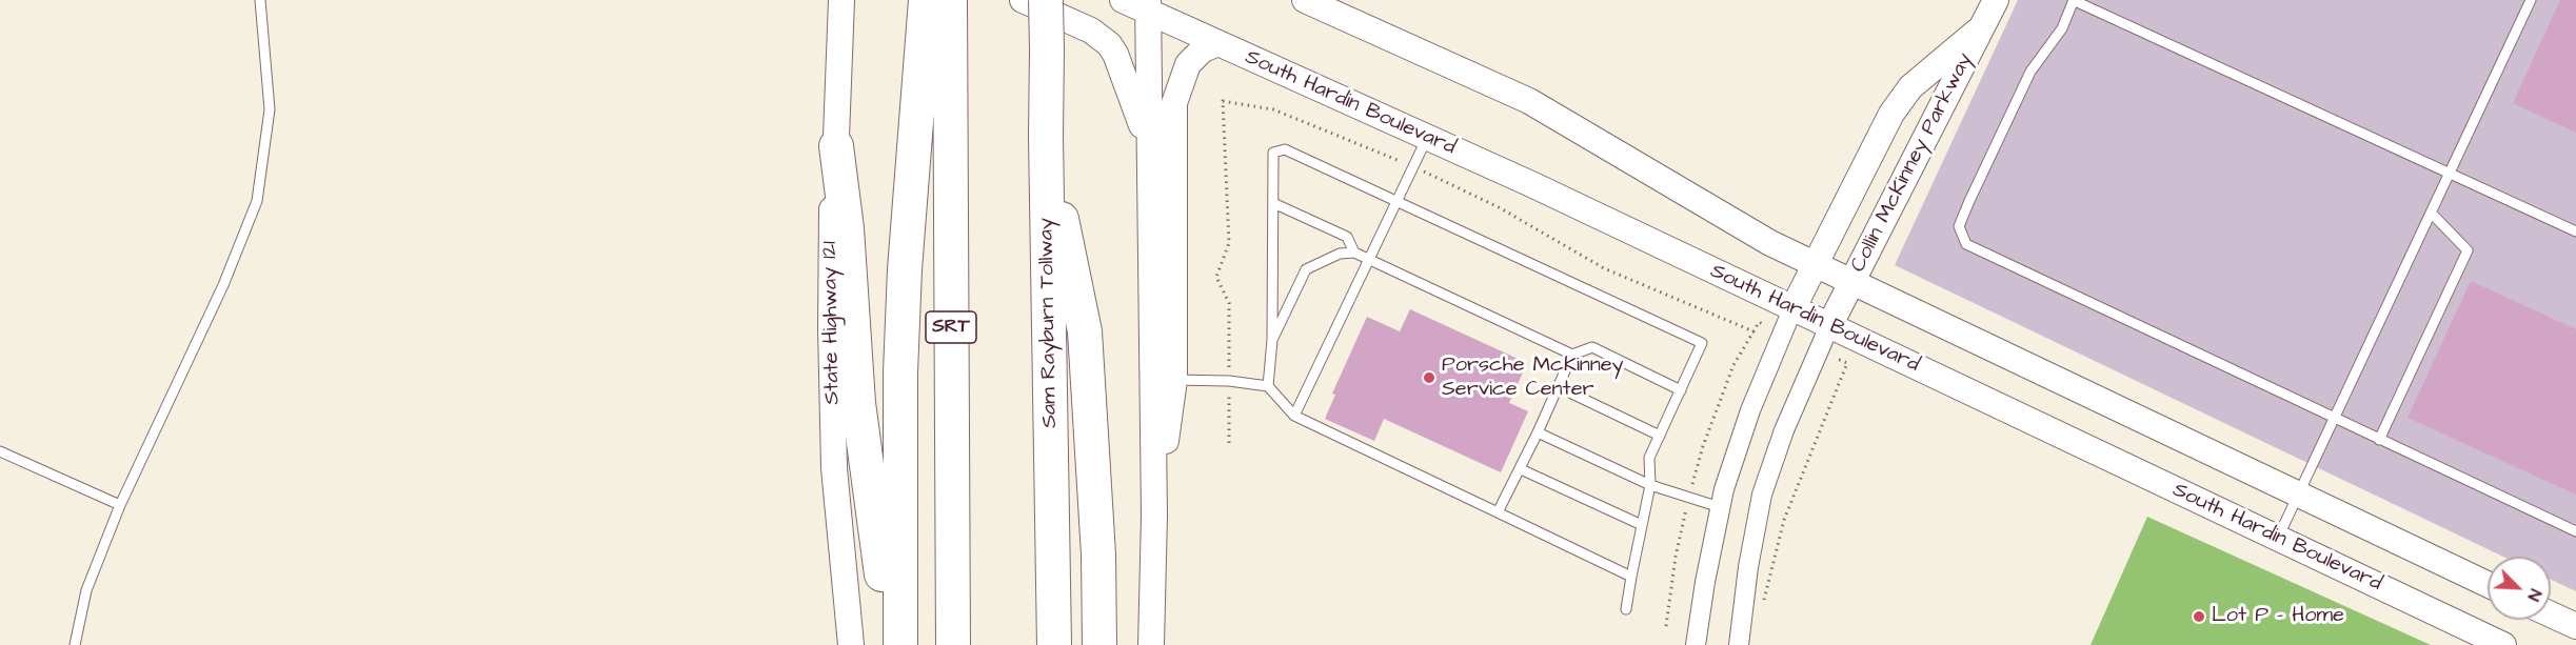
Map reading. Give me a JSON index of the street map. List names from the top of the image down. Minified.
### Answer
{"streets":{"highway":["Sam Rayburn Tollway","SRT"],"main road":["South Hardin Boulevard","Collin McKinney Parkway","State Highway 121"]},"crossings":[["South Hardin Boulevard","Collin McKinney Parkway"]],"places":["Porsche McKinney Service Center","Lot P - Home"],"north":"bottom right"}
